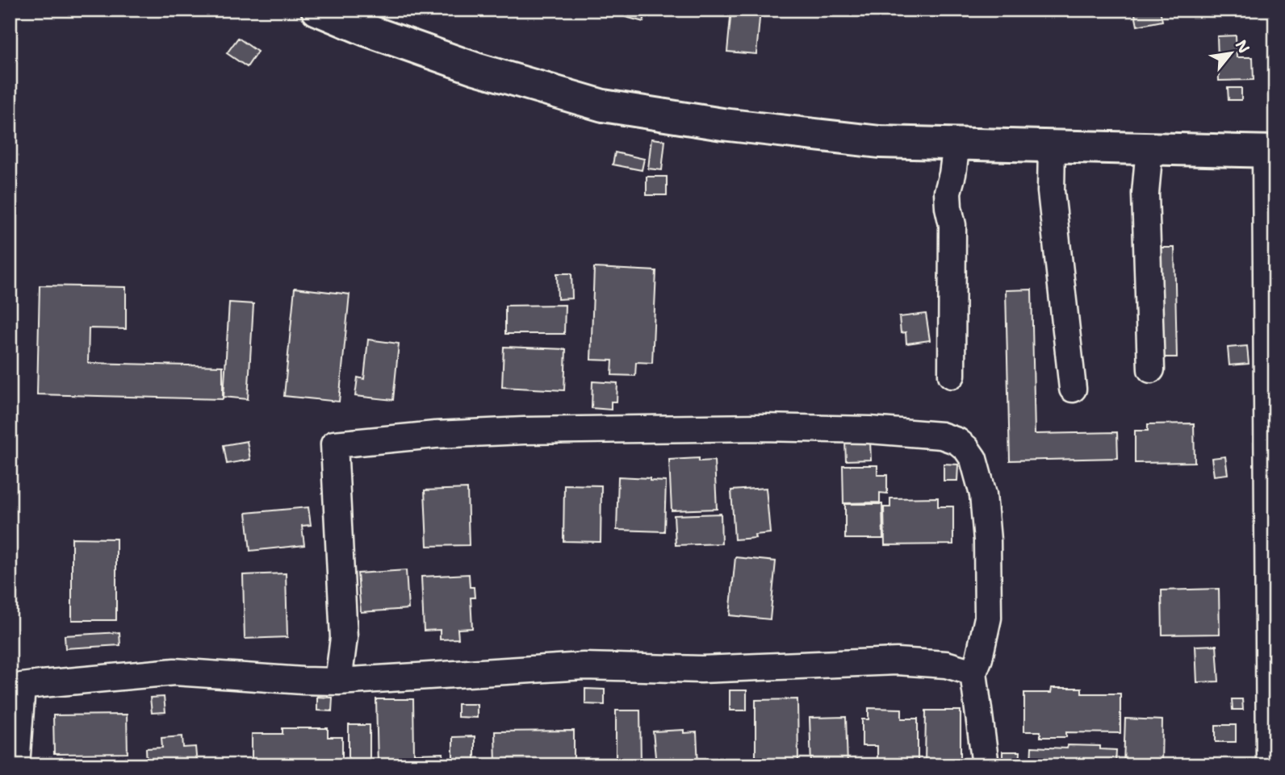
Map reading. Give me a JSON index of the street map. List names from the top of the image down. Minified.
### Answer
{"north":"top right"}
